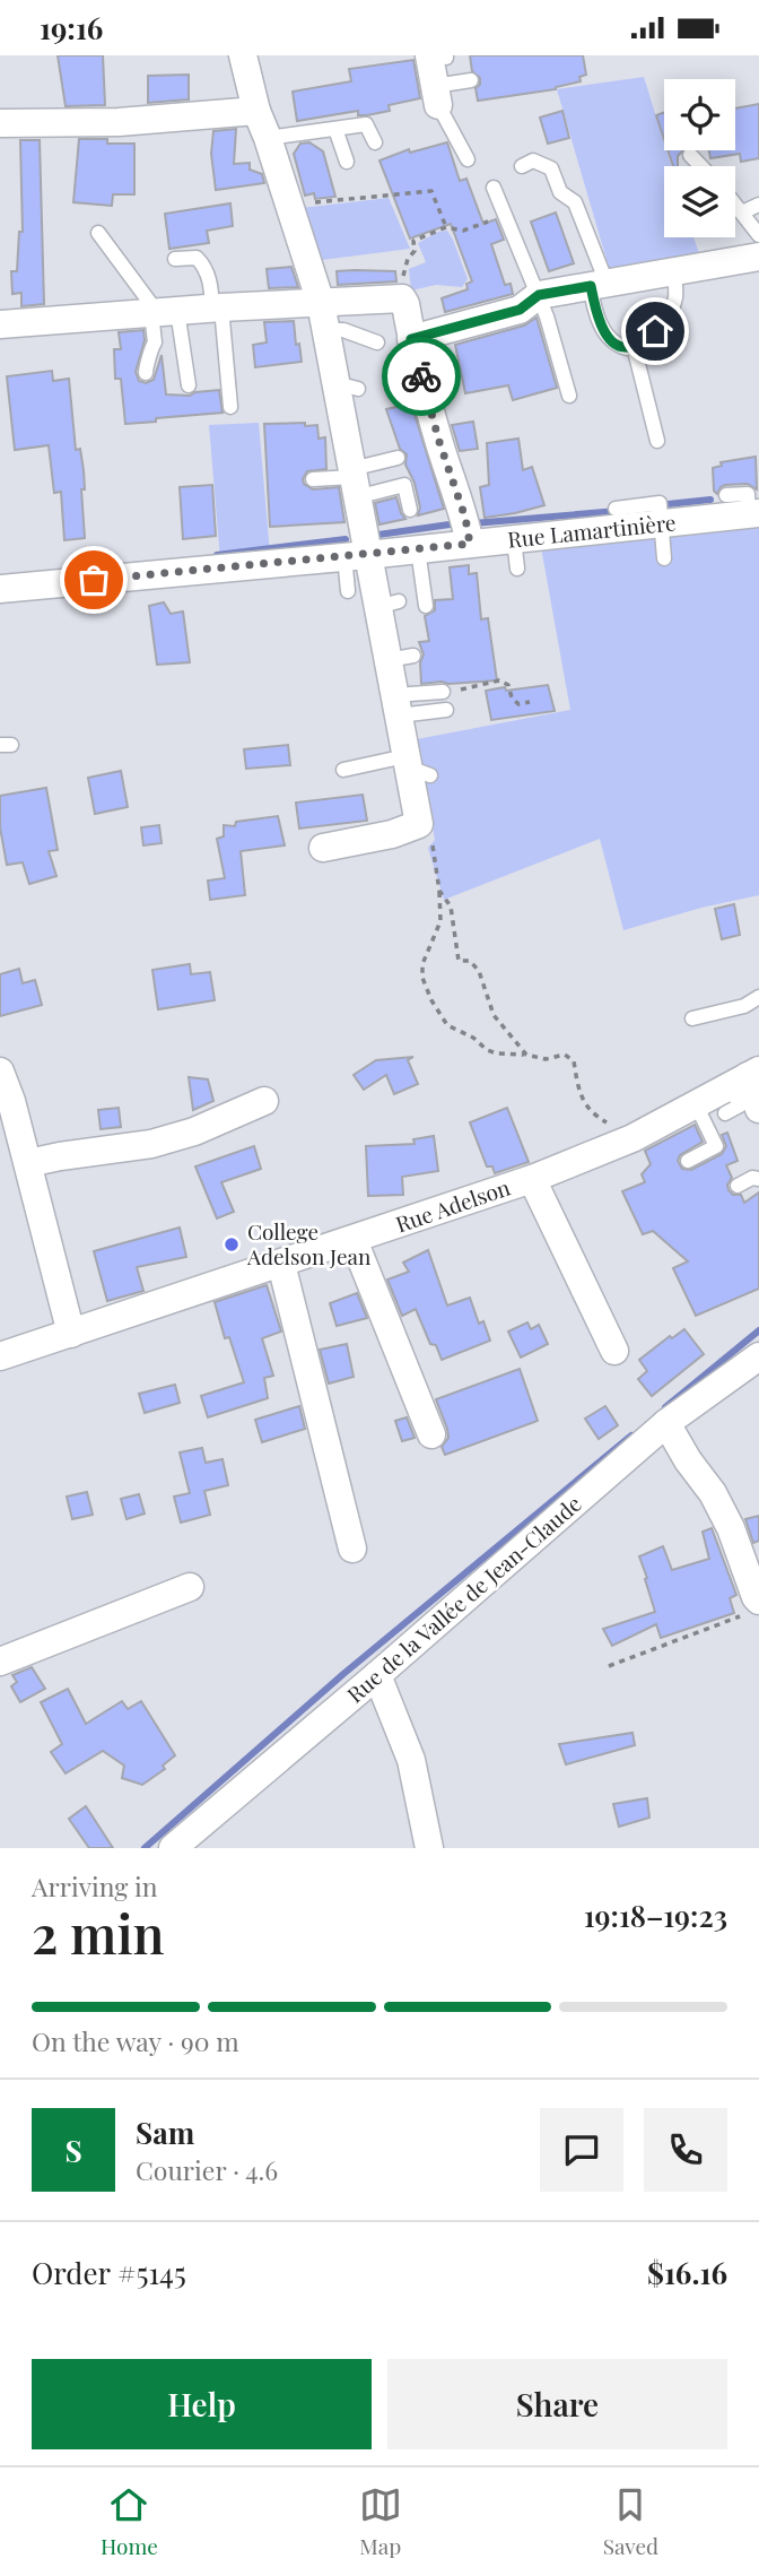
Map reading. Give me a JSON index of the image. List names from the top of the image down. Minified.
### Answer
{"streets":{"street":["Rue Lamartinière","Rue Adelson","Rue de la Vallée de Jean-Claude"]},"places":["College Adelson Jean"],"page":{"status":"19:16","heading":["2 min","Arriving in","19:18–19:23"],"panel":["Sam","Courier · 4.6","Order #5145","$16.16"],"bar":"On the way · 90 m","round":"S","buttons":["Help","Share"],"tabs":["Home","Map","Saved"]}}
